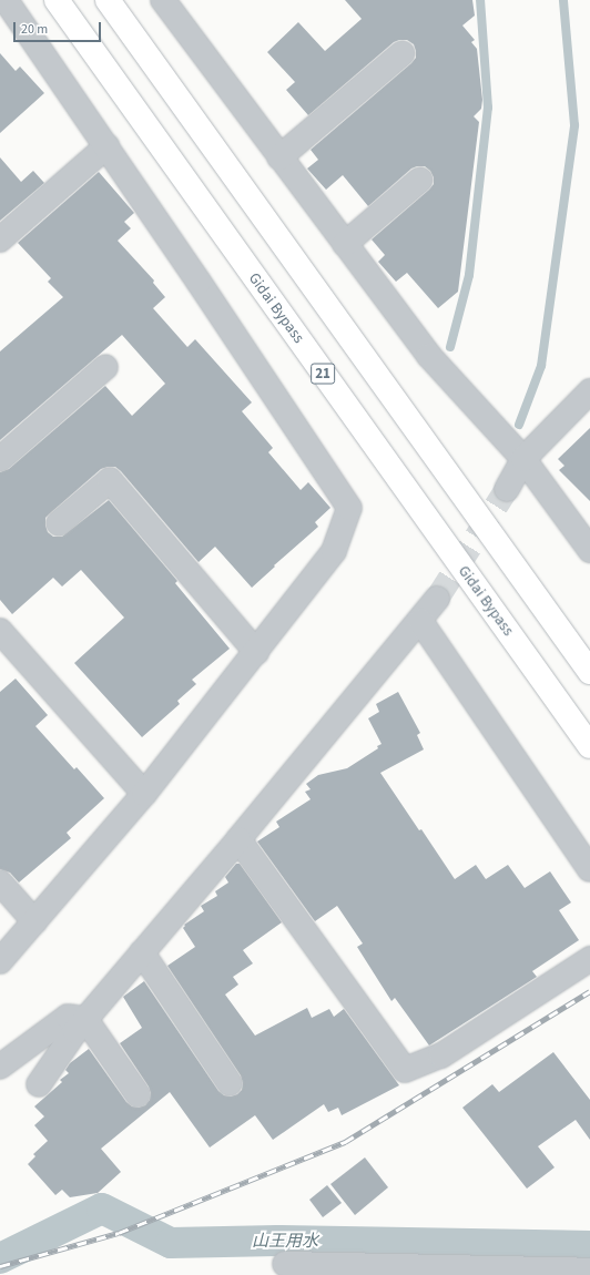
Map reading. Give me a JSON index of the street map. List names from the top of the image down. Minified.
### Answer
{"streets":{"highway":["Gidai Bypass","21"]},"water":["山王用水"],"scale_bar":"20 m"}
